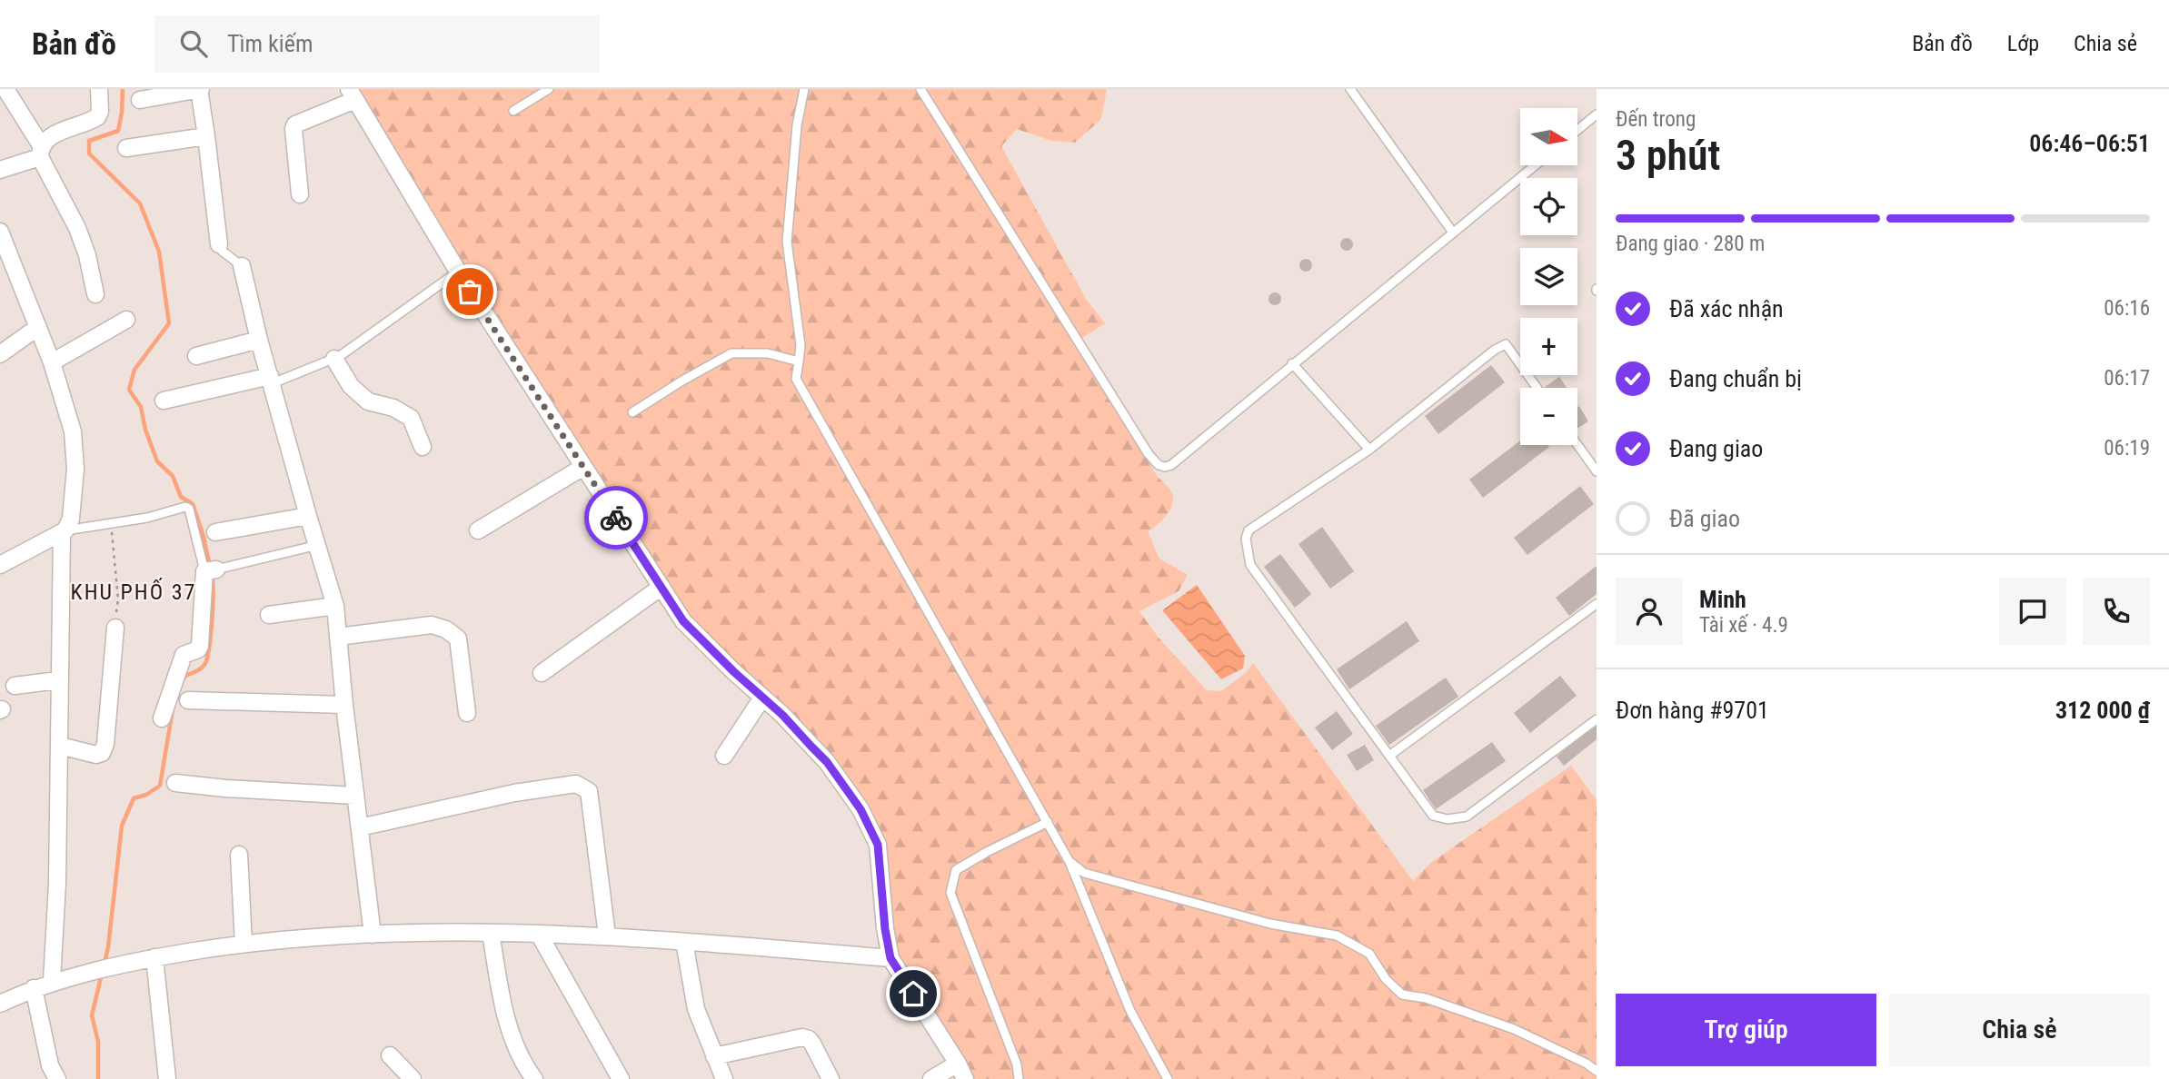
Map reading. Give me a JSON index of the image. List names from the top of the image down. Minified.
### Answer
{"districts":["KHU PHỐ 37"],"north":"right","page":{"header":"Bản đồ","search":"Tìm kiếm","nav":["Bản đồ","Lớp","Chia sẻ"],"heading":["3 phút","Đến trong","06:46–06:51"],"panel":["Minh","Tài xế · 4.9","Đơn hàng #9701","312 000 ₫"],"map_buttons":["+","−"],"bar":"Đang giao · 280 m","list":[["Đã xác nhận","06:16"],["Đang chuẩn bị","06:17"],["Đang giao","06:19"],"Đã giao"],"buttons":["Trợ giúp","Chia sẻ"]}}
